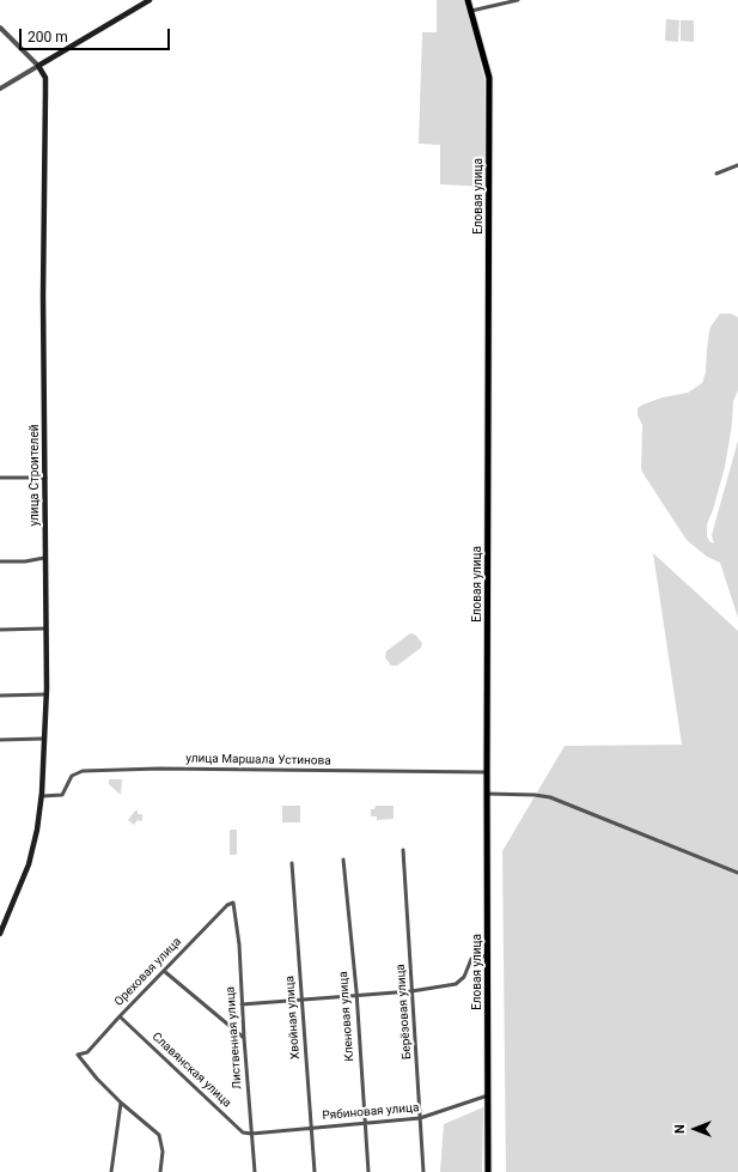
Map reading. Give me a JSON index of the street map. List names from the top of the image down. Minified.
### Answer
{"streets":{"main road":["Еловая улица","улица Строителей"],"street":["улица Маршала Устинова","Ореховая улица","Берёзовая улица","Кленовая улица","Хвойная улица","Лиственная улица","Славянская улица","Рябиновая улица"]},"crossings":[["Еловая улица","улица Маршала Устинова"],["Еловая улица","Рябиновая улица"],["улица Строителей","улица Маршала Устинова"],["Ореховая улица","Лиственная улица"],["Ореховая улица","Славянская улица"],["Берёзовая улица","Рябиновая улица"],["Кленовая улица","Рябиновая улица"],["Хвойная улица","Рябиновая улица"],["Лиственная улица","Славянская улица"],["Лиственная улица","Рябиновая улица"],["Славянская улица","Рябиновая улица"]],"scale_bar":"200 m","north":"left"}
